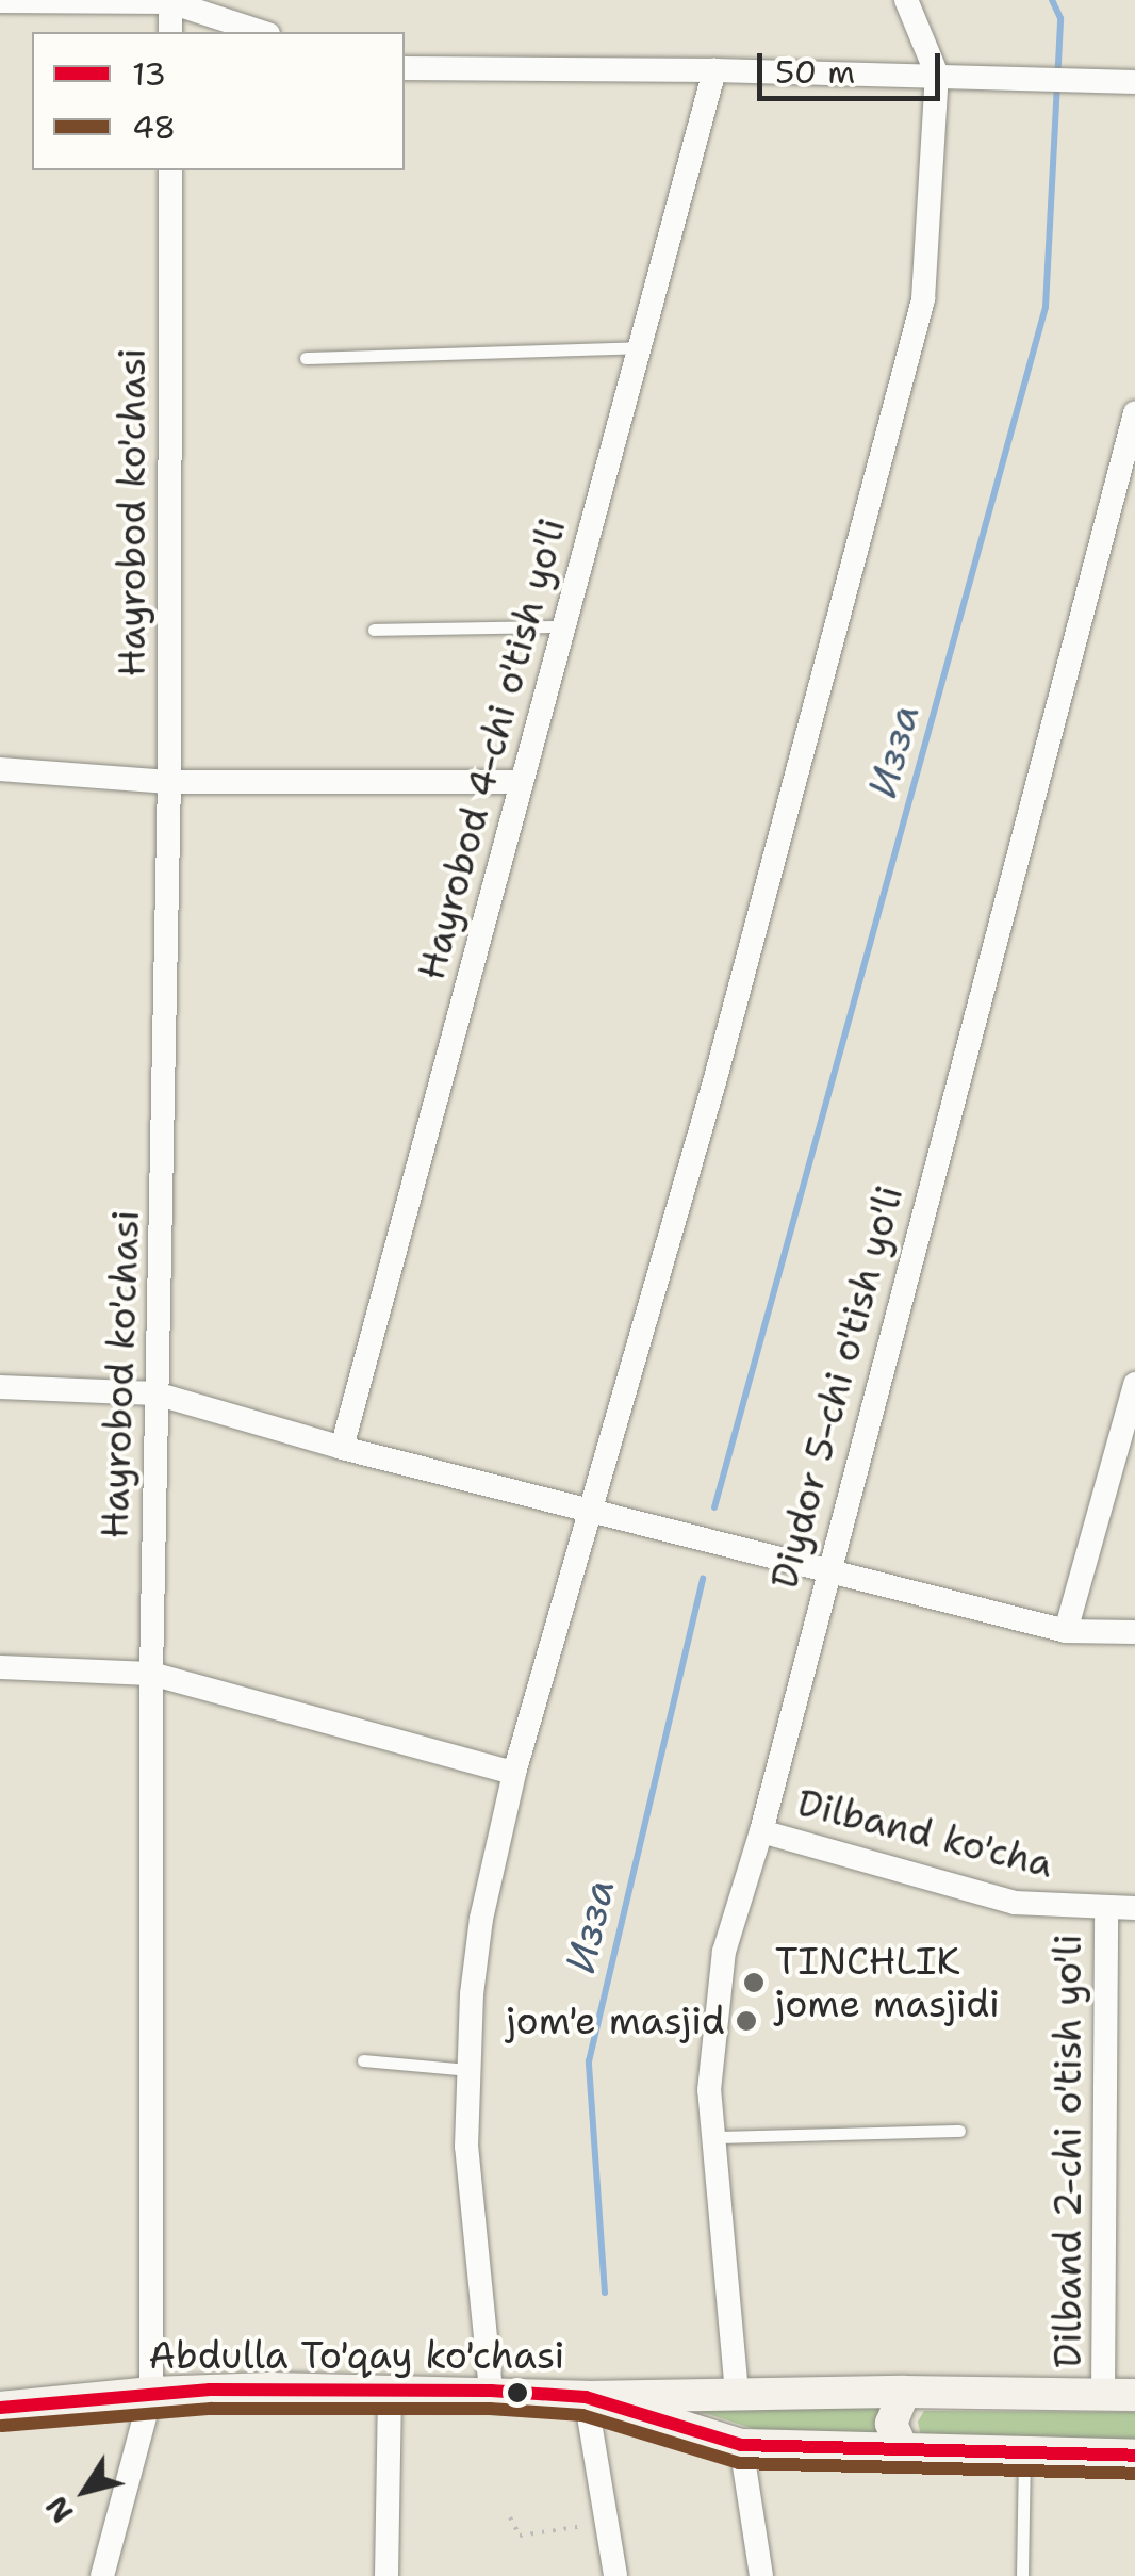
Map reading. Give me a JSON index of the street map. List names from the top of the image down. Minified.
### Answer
{"streets":{"street":["Hayrobod ko'chasi","Hayrobod 4-chi o'tish yo'li","Diydor 5-chi o'tish yo'li","Dilband ko'cha","Dilband 2-chi o'tish yo'li","Abdulla To'qay ko'chasi"]},"crossings":[["Hayrobod ko'chasi","Abdulla To'qay ko'chasi"],["Diydor 5-chi o'tish yo'li","Dilband ko'cha"],["Diydor 5-chi o'tish yo'li","Abdulla To'qay ko'chasi"],["Dilband ko'cha","Dilband 2-chi o'tish yo'li"],["Dilband 2-chi o'tish yo'li","Abdulla To'qay ko'chasi"]],"water":["Изза"],"places":["TINCHLIK jome masjidi","jom'e masjid"],"lines":["transit line 13","transit line 48"],"legend":["13","48"],"scale_bar":"50 m","north":"bottom left"}
